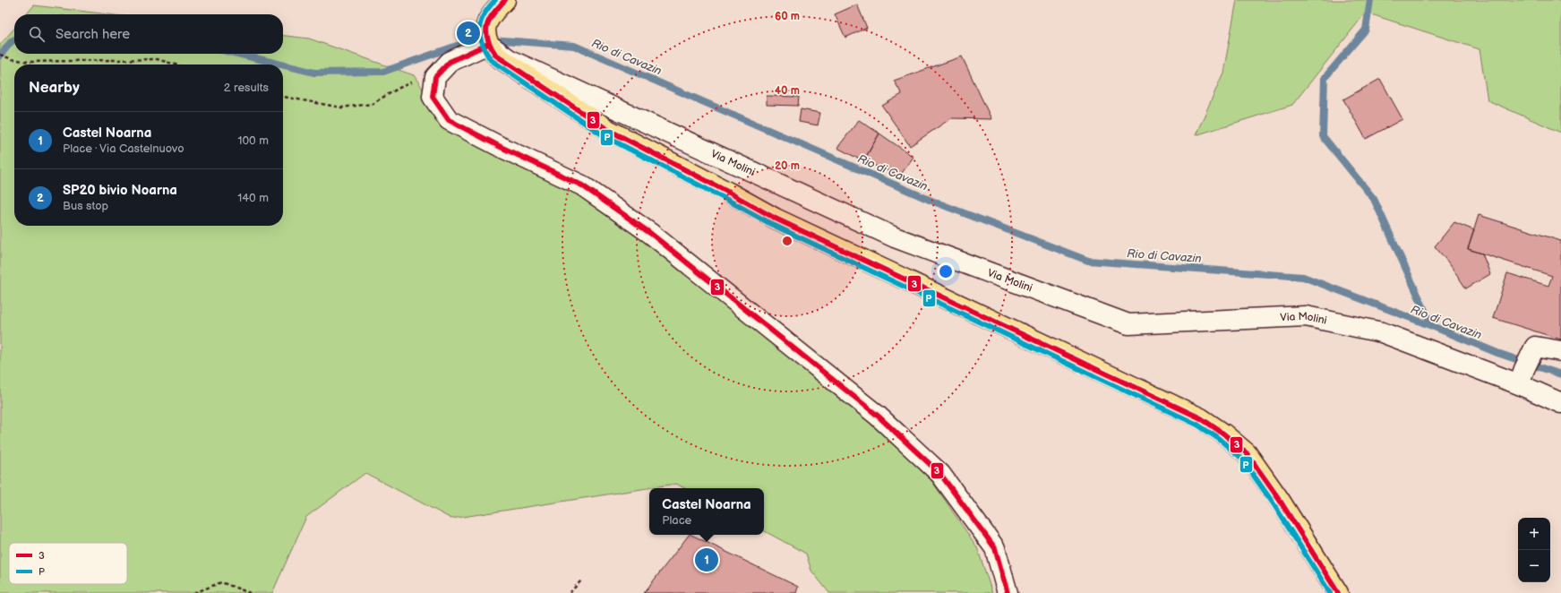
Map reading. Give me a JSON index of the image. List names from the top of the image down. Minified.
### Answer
{"streets":{"street":["Via Molini"]},"water":["Rio di Cavazin"],"lines":["transit line 3","transit line P"],"legend":["3","P"],"page":{"search":"Search here","pins":["2","1"],"heading":["Nearby","2 results"],"list":[{"mark":"1","name":"Castel Noarna","note":"Place · Via Castelnuovo","value":"100 m"},{"mark":"2","name":"SP20 bivio Noarna","note":"Bus stop","value":"140 m"}],"popup":["Castel Noarna","Place"],"map_buttons":["+","−"]},"rings":["60 m","40 m","20 m"]}
